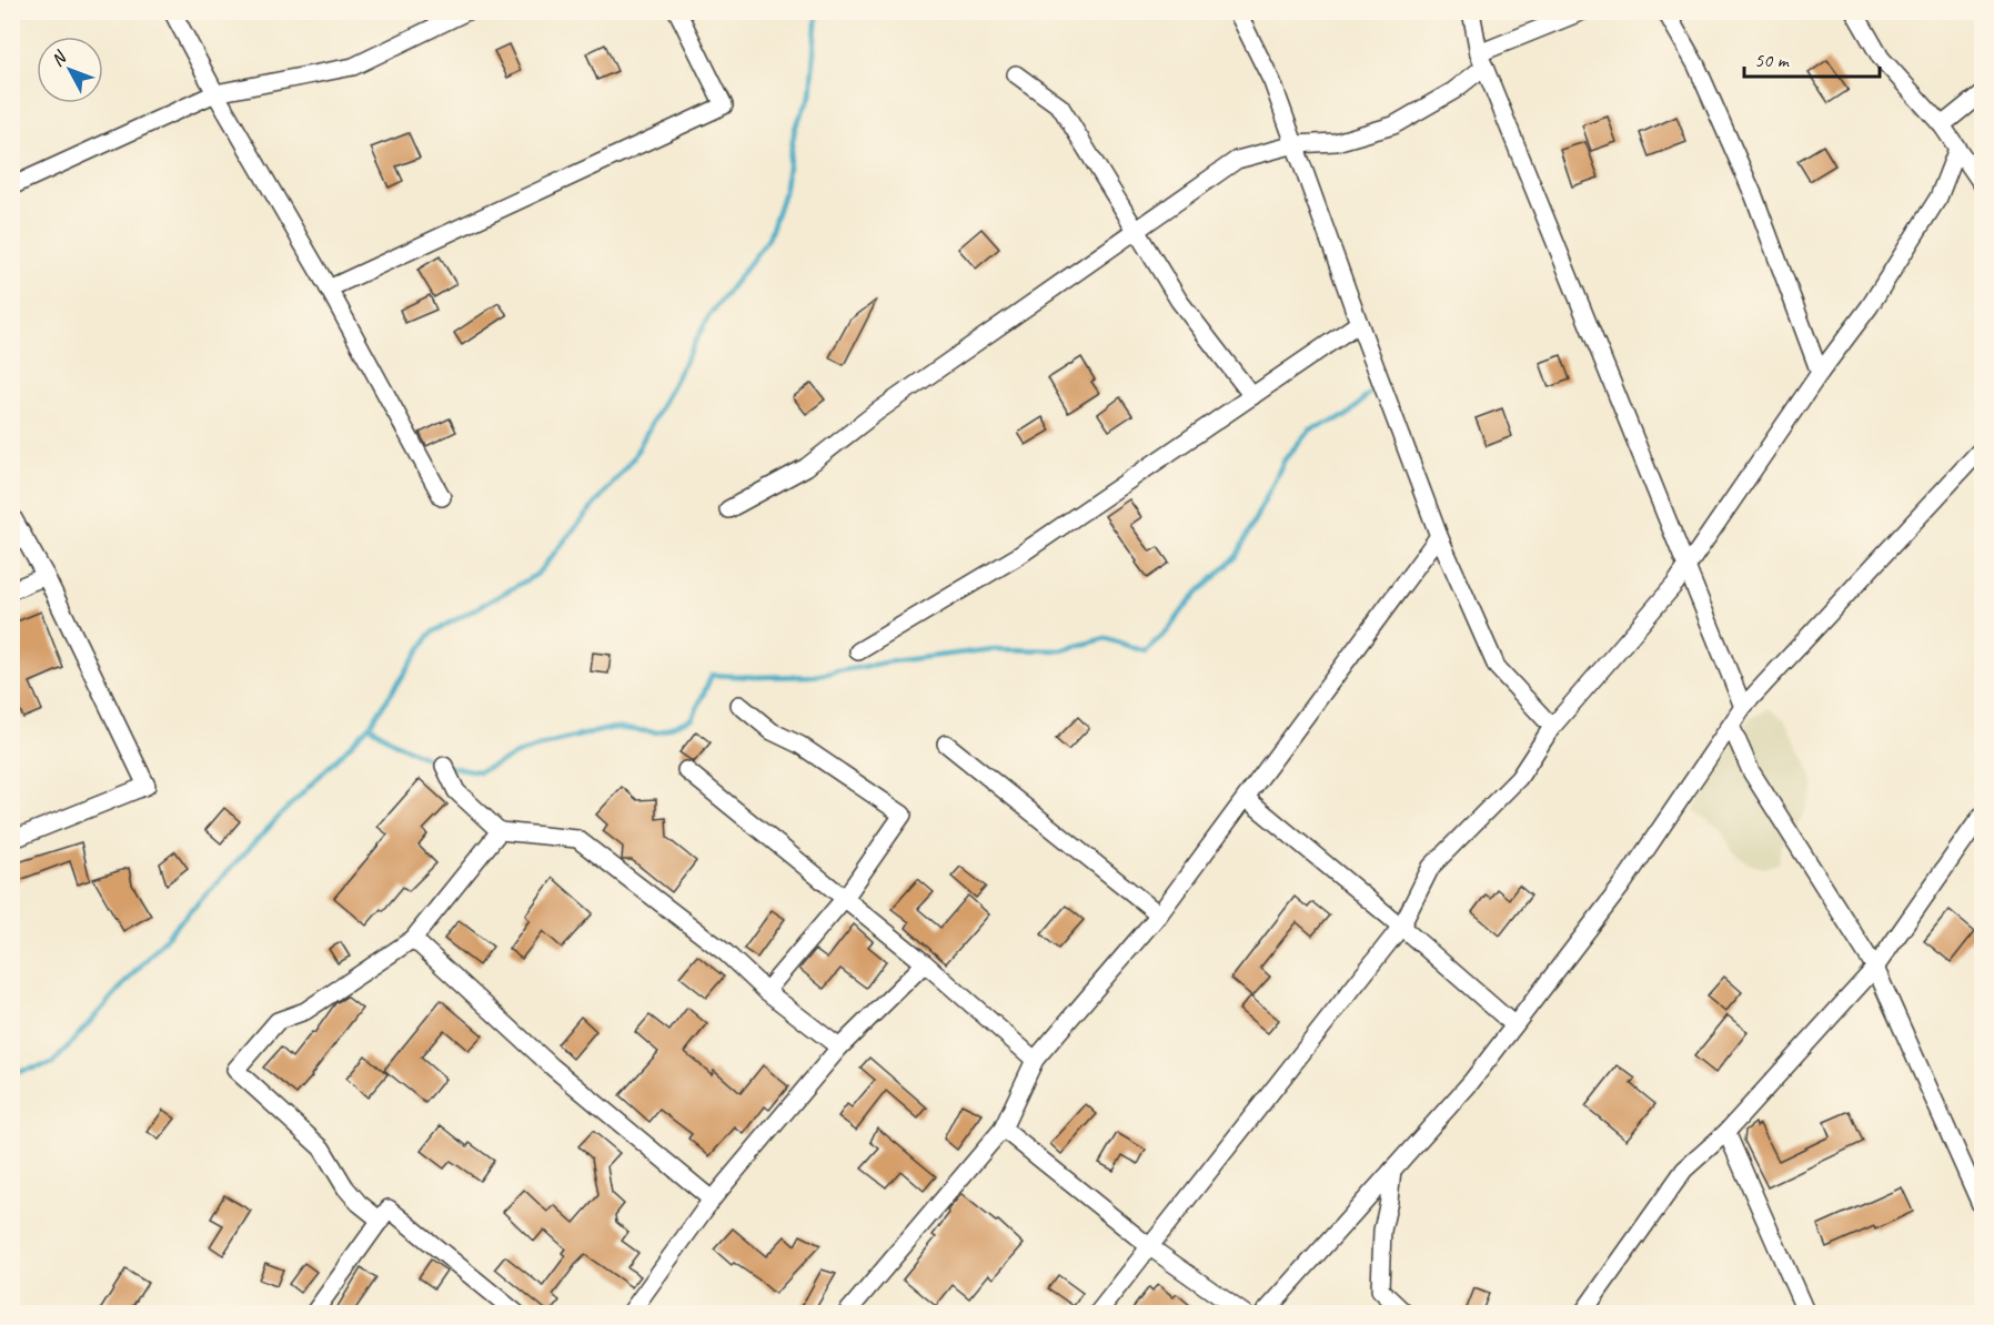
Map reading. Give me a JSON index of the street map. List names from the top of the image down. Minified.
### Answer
{"scale_bar":"50 m","north":"top left"}
